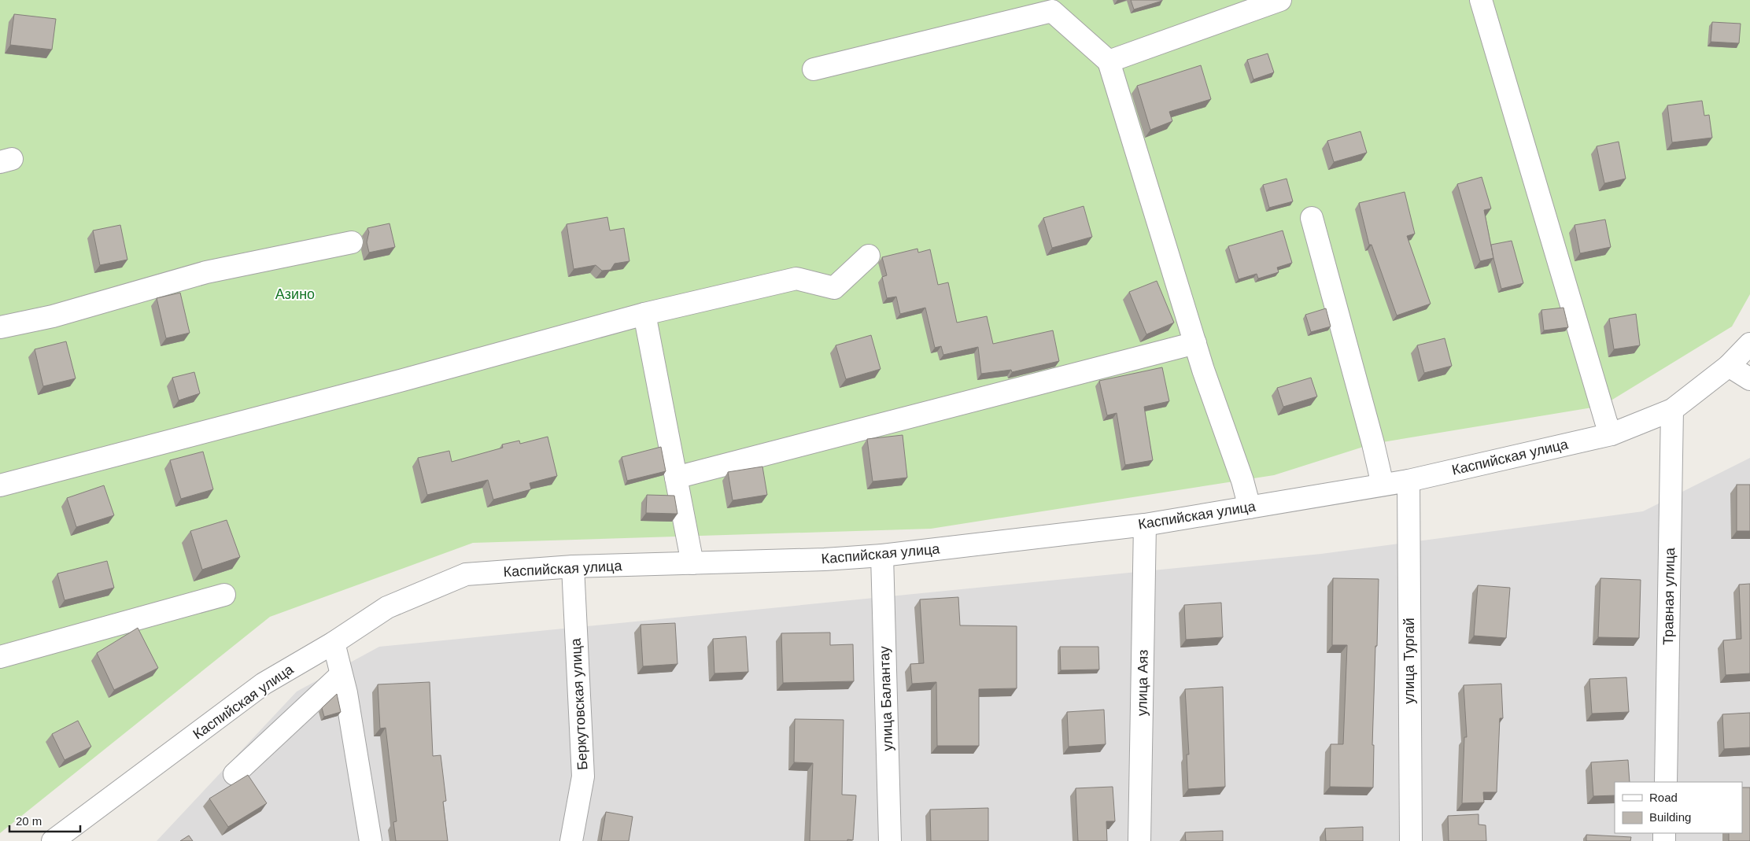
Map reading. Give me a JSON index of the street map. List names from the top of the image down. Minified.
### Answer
{"streets":{"street":["Каспийская улица","Травная улица","улица Тургай","улица Аяз","улица Балантау","Беркутовская улица"]},"crossings":[["Каспийская улица","Травная улица"],["Каспийская улица","улица Тургай"],["Каспийская улица","улица Аяз"],["Каспийская улица","улица Балантау"],["Каспийская улица","Беркутовская улица"]],"parks":["Азино"],"legend":["Road","Building"],"scale_bar":"20 m"}
